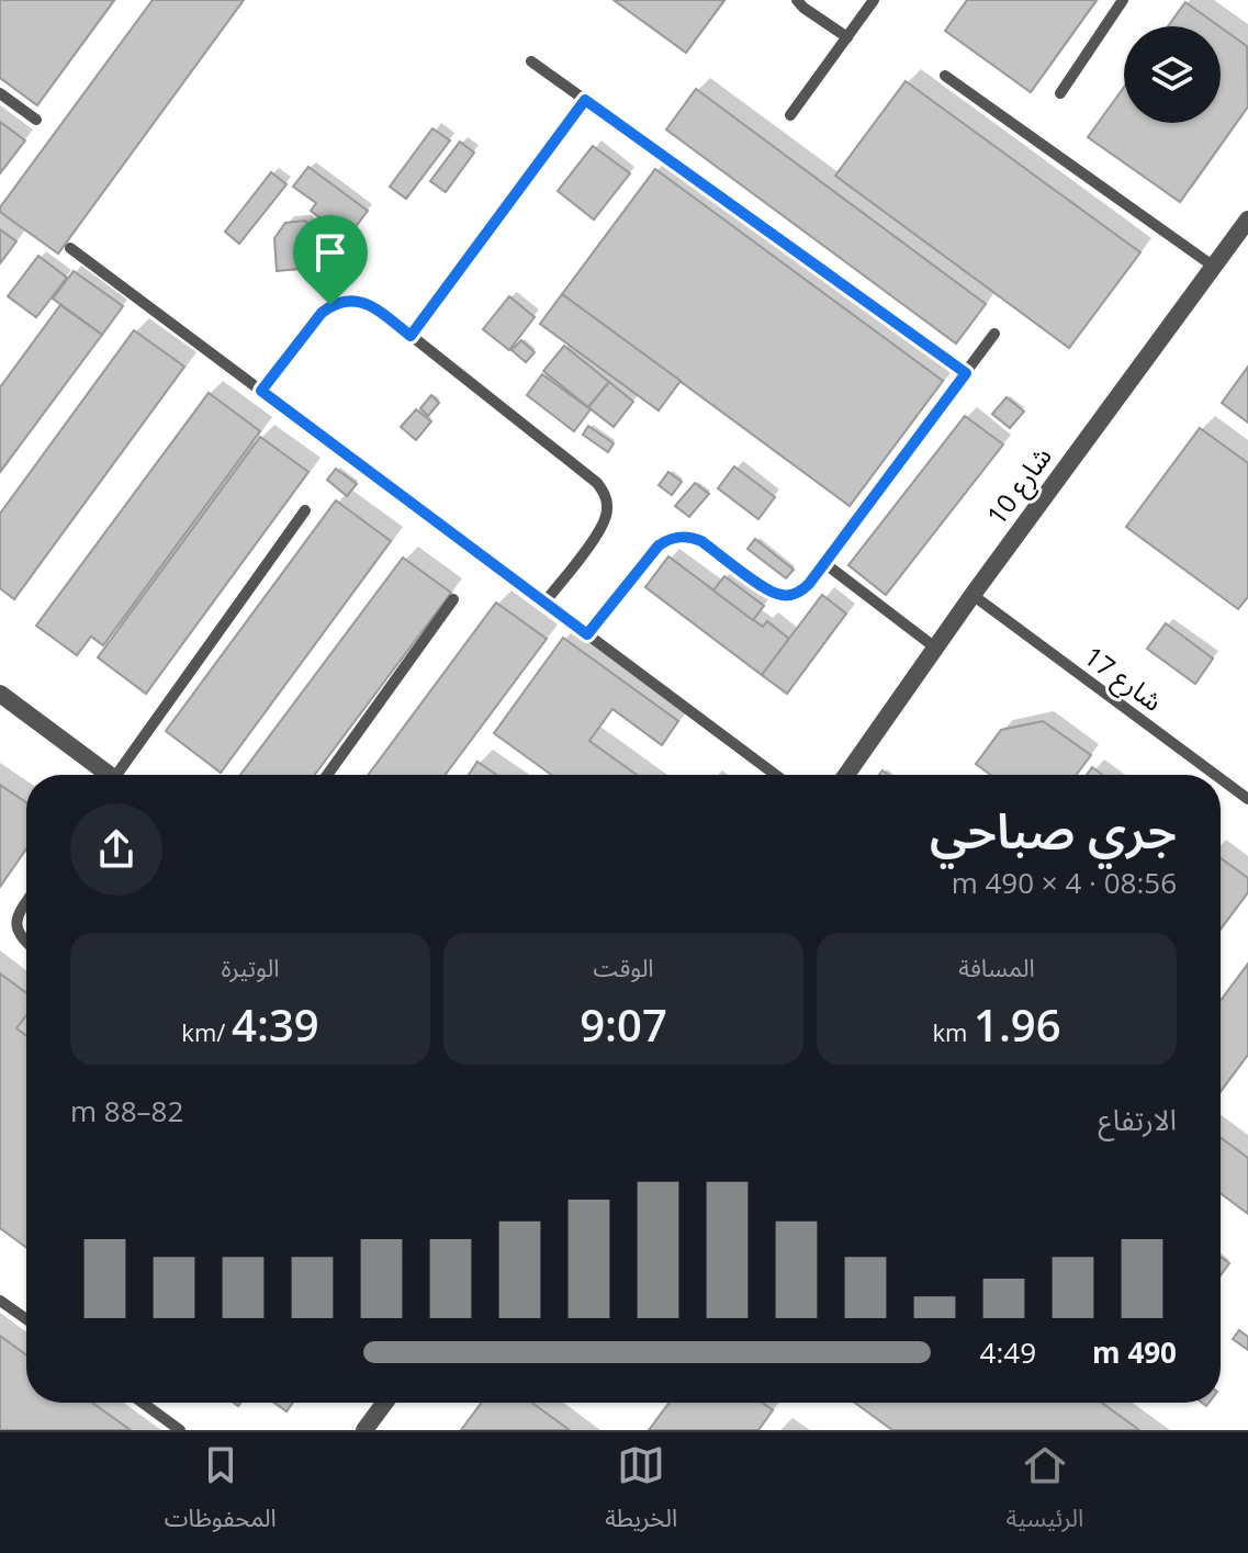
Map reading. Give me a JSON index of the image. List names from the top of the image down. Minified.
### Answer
{"streets":{"street":["شارع 10"],"lane":["شارع 17"]},"crossings":[["شارع 10","شارع 17"]],"page":{"heading":["جري صباحي","08:56 · 4 × 490 m"],"stats":[["المسافة","1.96 km"],["الوقت","9:07"],["الوتيرة","4:39 /km"]],"chart":["الارتفاع","82–88 m"],"list":[{"name":"490 m","note":"4:49"}],"tabs":["الرئيسية","الخريطة","المحفوظات"]}}
